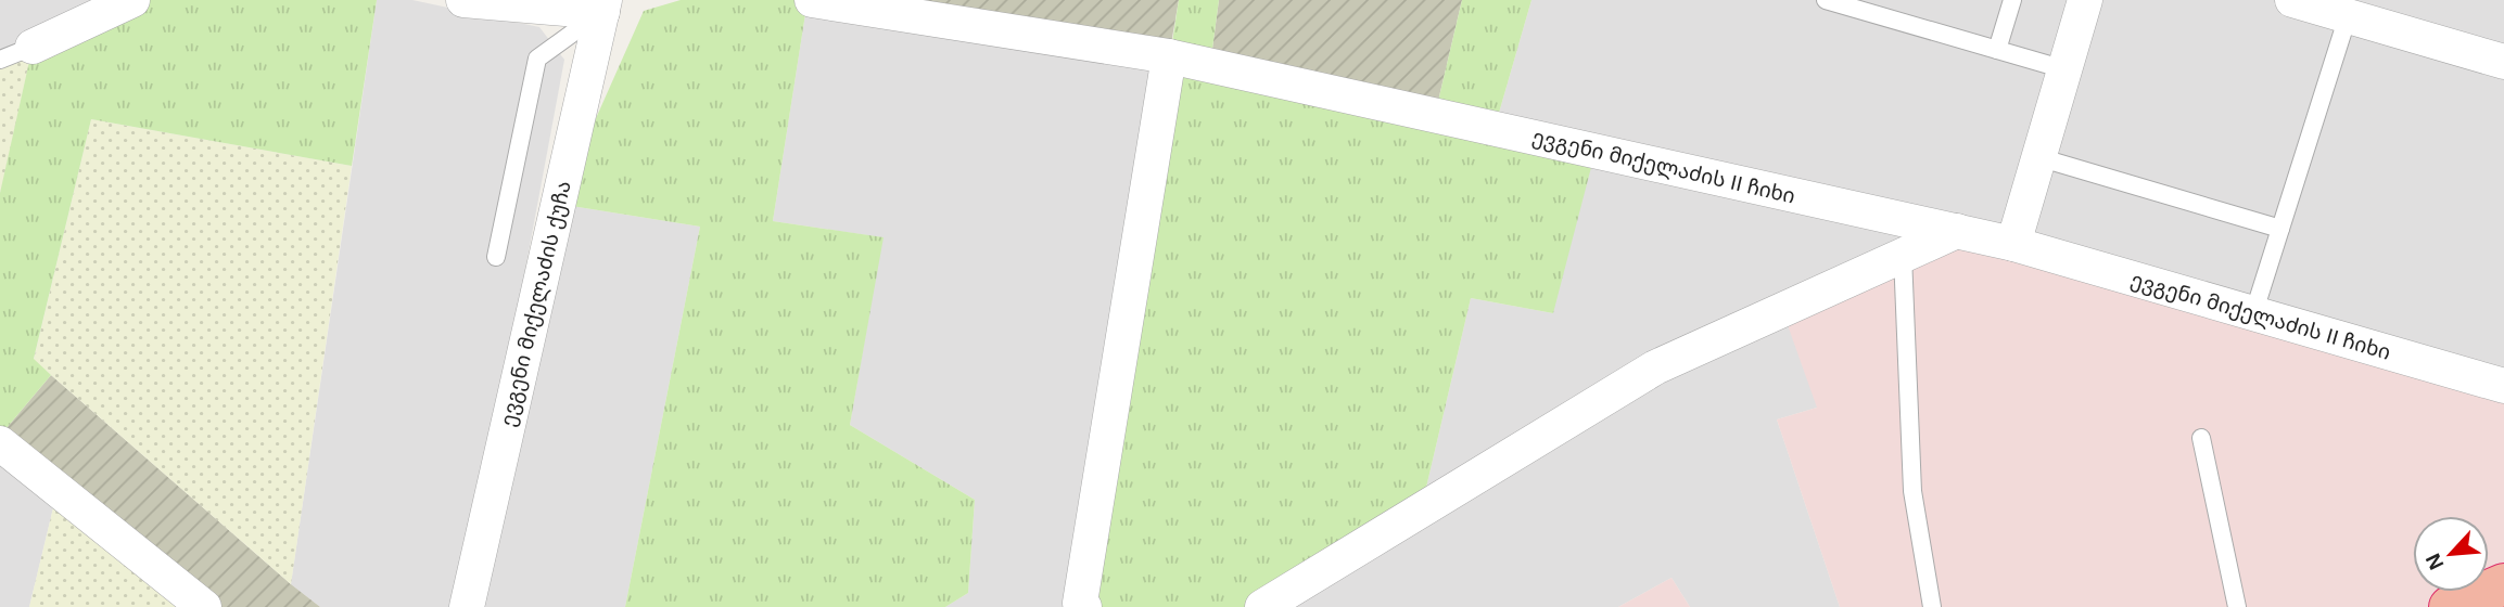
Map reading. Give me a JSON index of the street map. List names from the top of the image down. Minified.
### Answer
{"streets":{"street":["ევგენი მიქელაძის II ჩიხი","ევგენი მიქელაძის ქუჩა"]},"north":"bottom left"}
